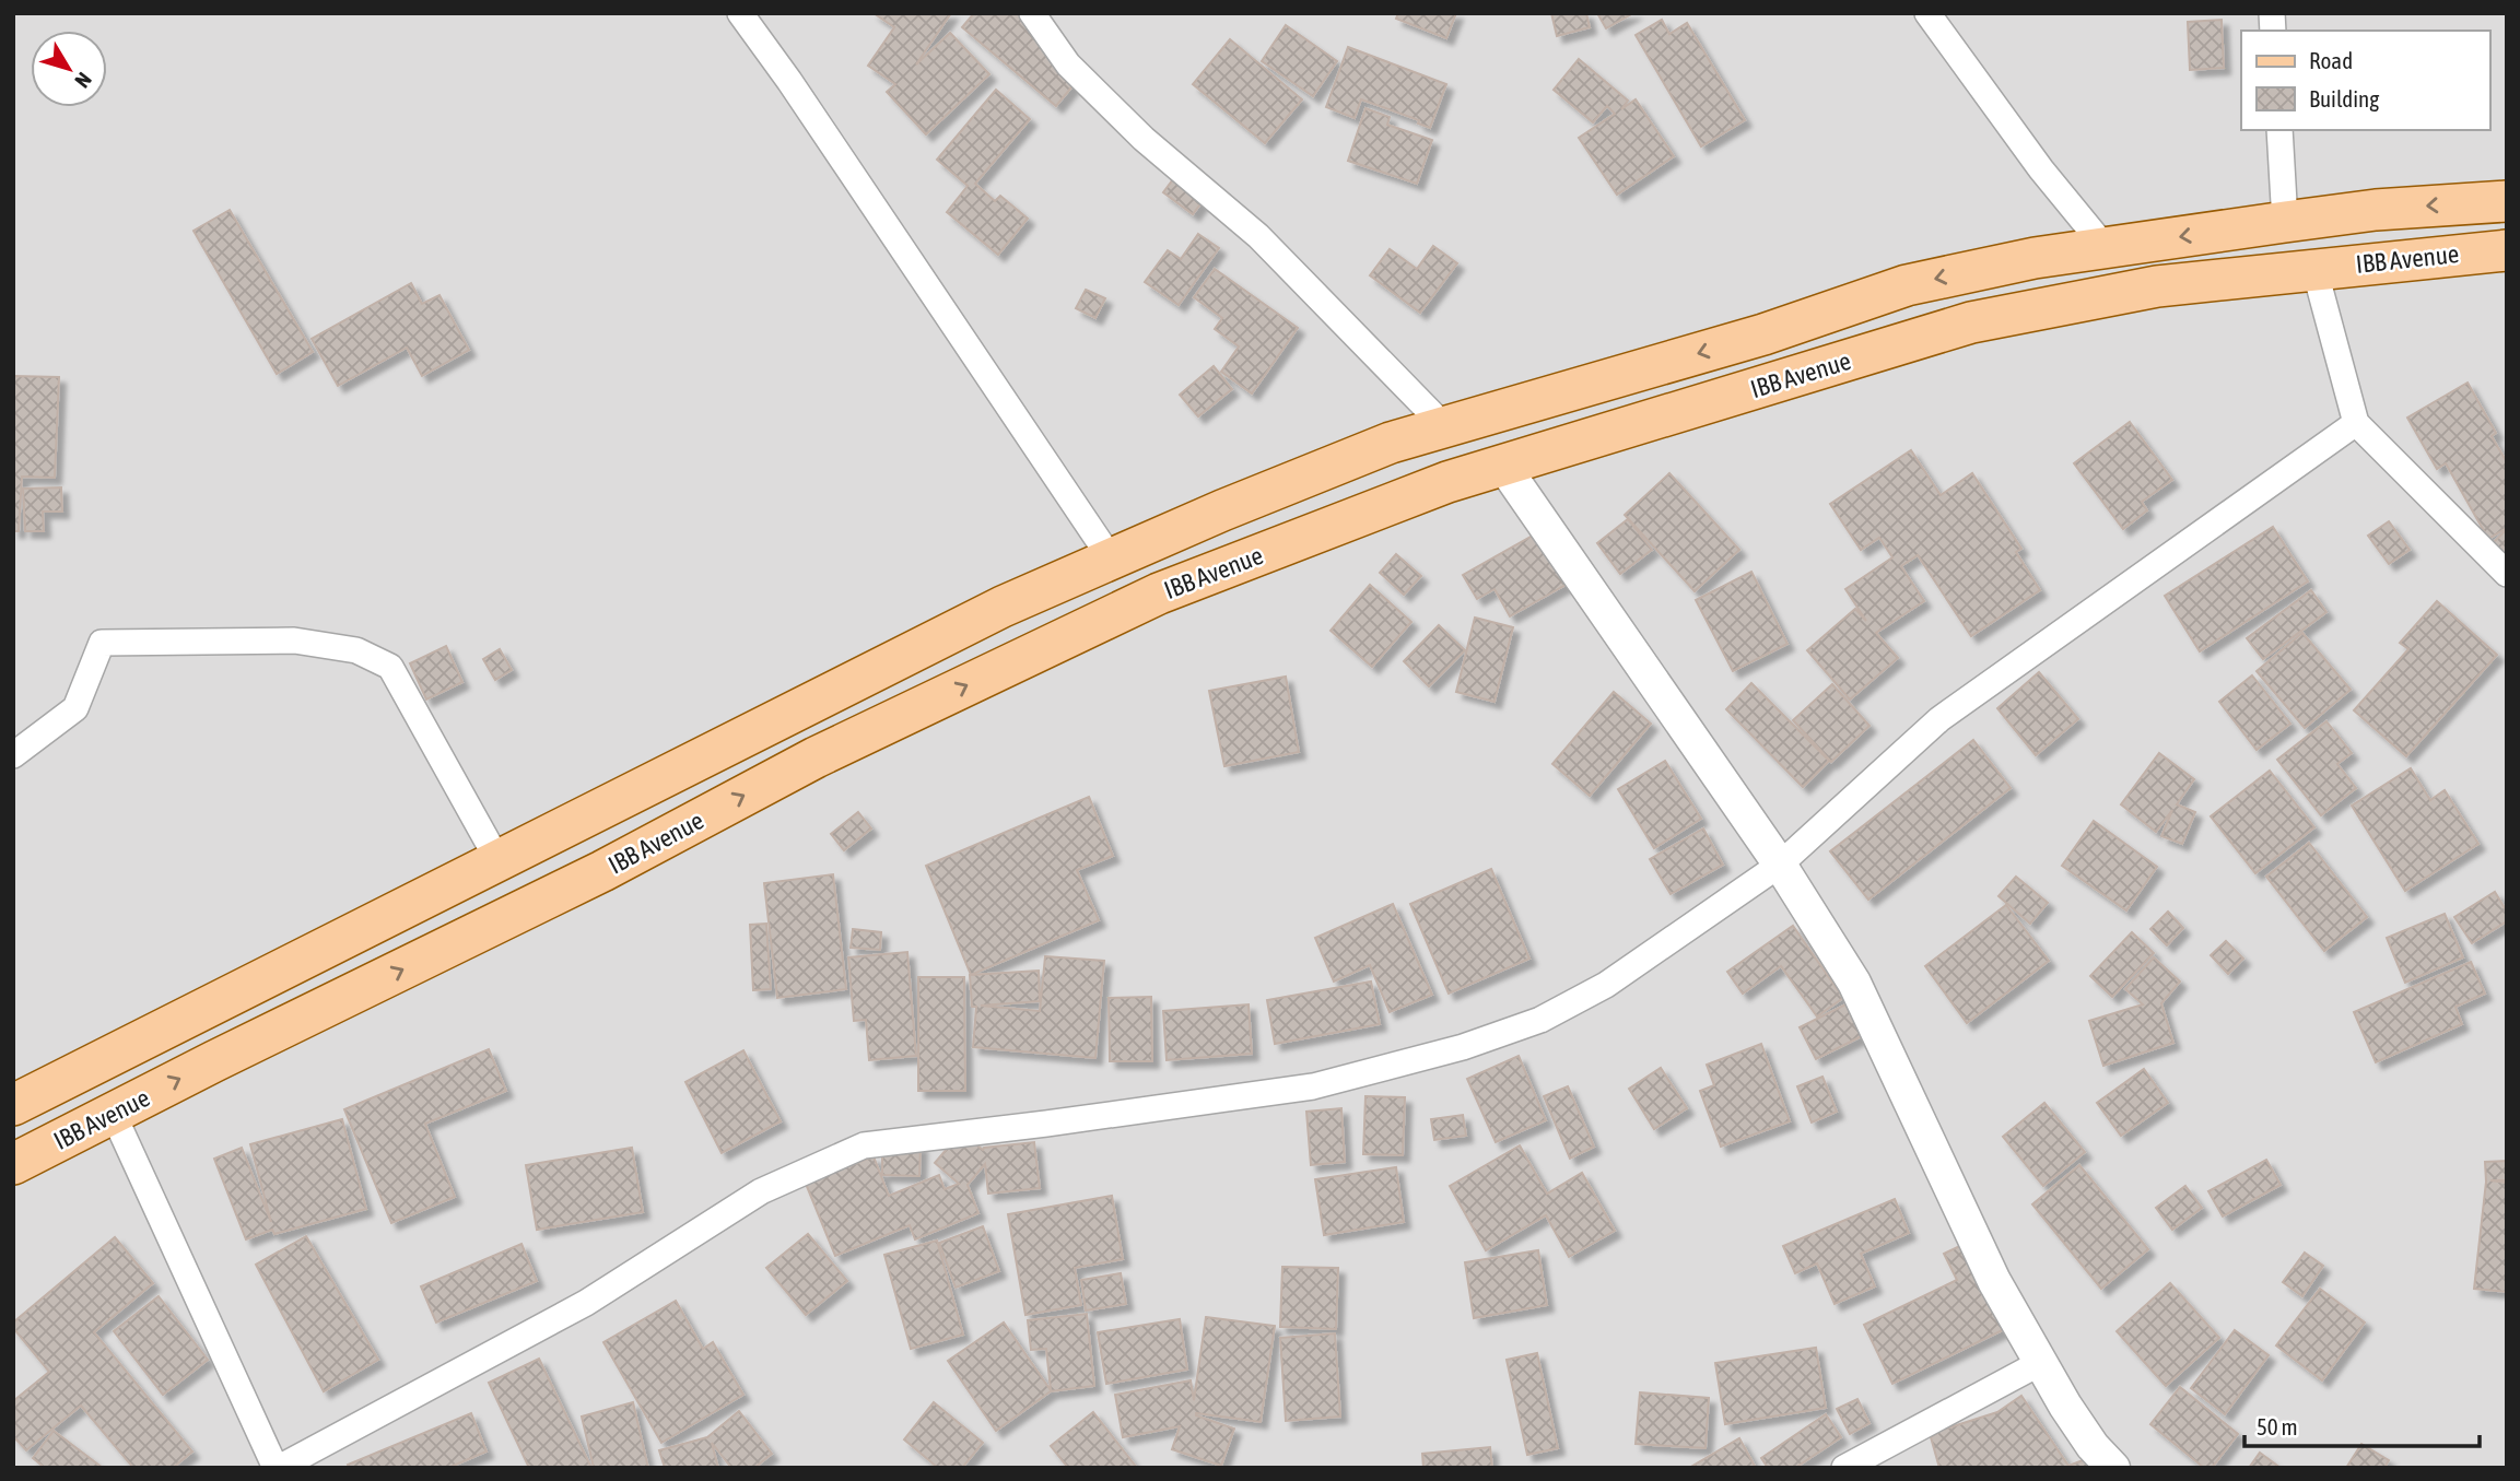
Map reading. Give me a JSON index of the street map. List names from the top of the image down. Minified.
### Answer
{"streets":{"main road":["IBB Avenue"]},"legend":["Road","Building"],"scale_bar":"50 m","north":"bottom right"}
